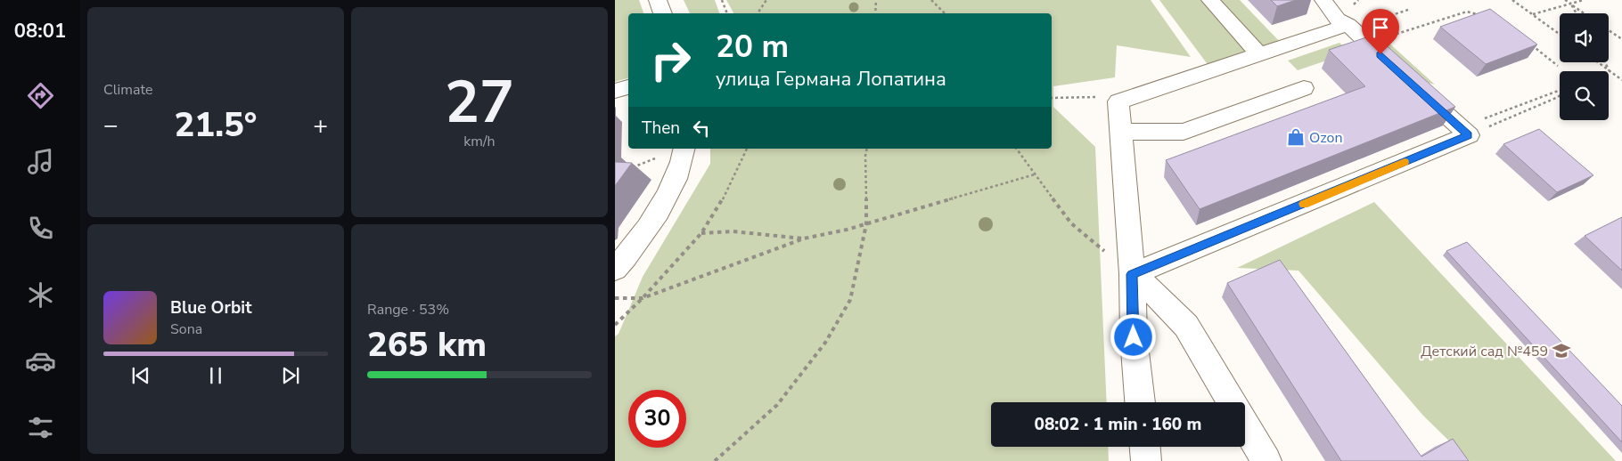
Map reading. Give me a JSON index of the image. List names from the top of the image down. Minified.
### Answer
{"places":{"shop":["Ozon"],"school or university":["Детский сад №459"]},"page":{"tabs":"08:01","tile":["Climate",["27","km/h"],["Range · 53%","265 km"]],"turn":["20 m","улица Германа Лопатина"],"heat":["−","21.5°","+"],"then":"Then","song":["Blue Orbit","Sona"],"limit":"30","trip":"08:02 · 1 min · 160 m"}}
